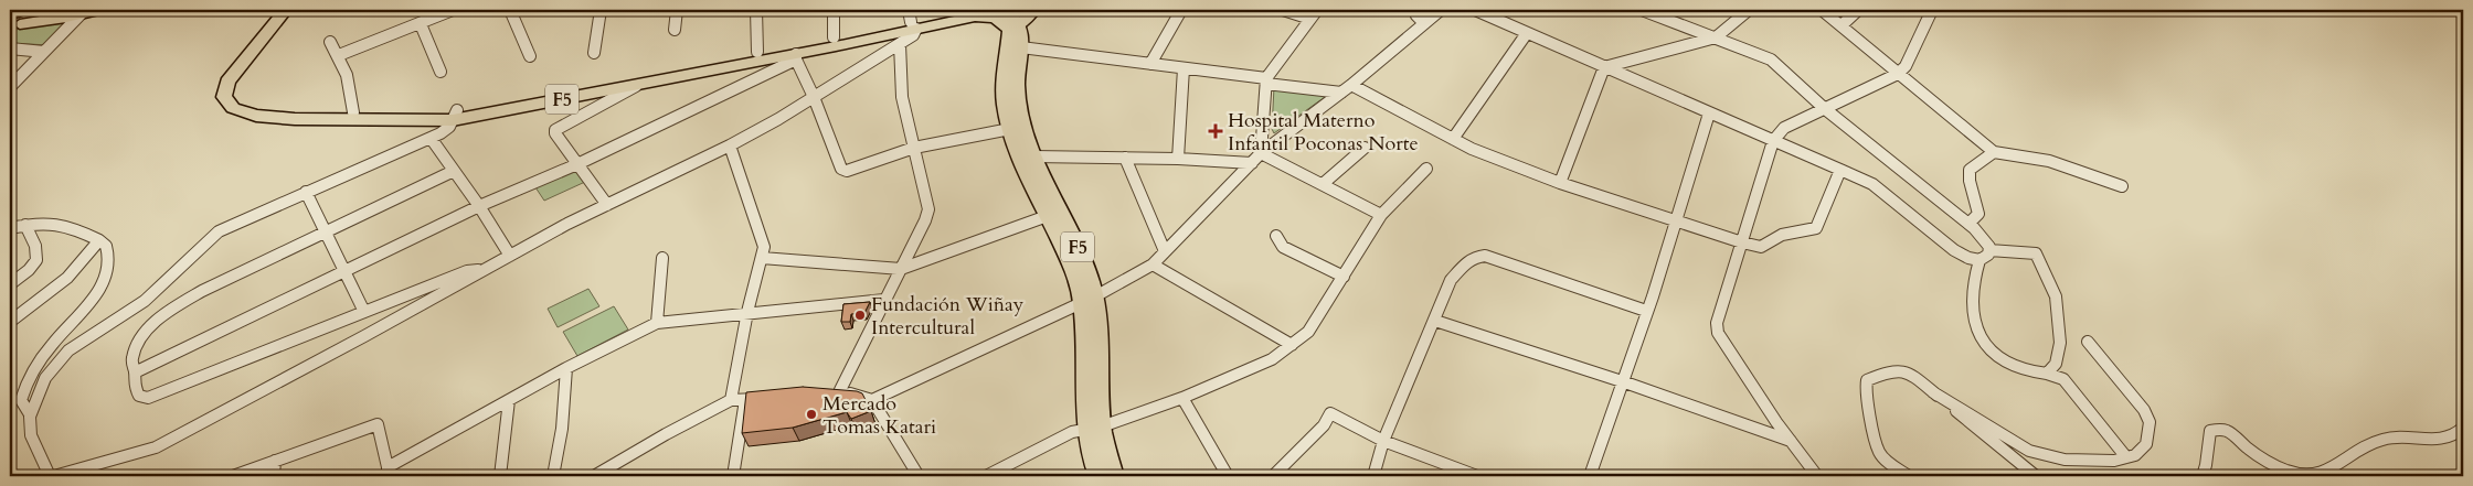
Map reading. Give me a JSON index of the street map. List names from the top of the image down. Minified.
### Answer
{"streets":{"highway":["F5"]},"places":{"health":["Hospital Materno Infantil Poconas Norte"],"other":["Fundación Wiñay Intercultural","Mercado Tomas Katari"]}}
